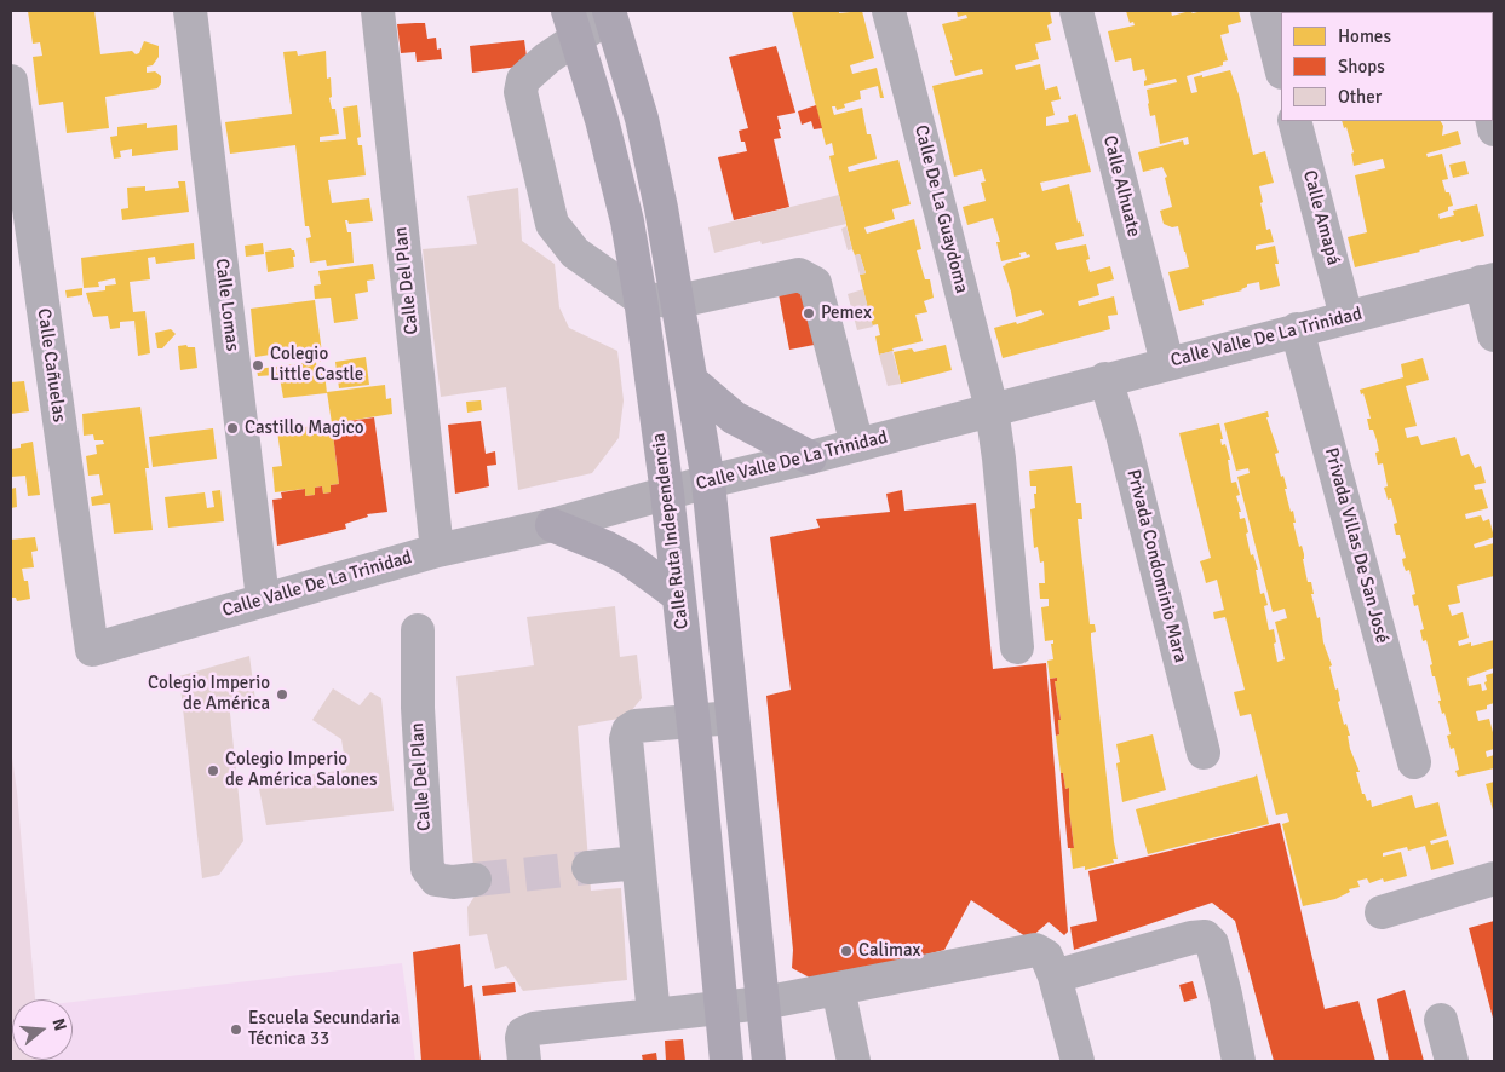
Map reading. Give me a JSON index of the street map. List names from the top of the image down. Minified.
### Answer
{"streets":{"main road":["Calle Ruta Independencia"],"street":["Calle Alhuate","Calle De La Guaydoma","Calle Amapá","Calle Del Plan","Calle Lomas","Calle Valle De La Trinidad","Calle Cañuelas","Privada Villas De San José","Privada Condominio Mara"]},"crossings":[["Calle Alhuate","Calle Valle De La Trinidad"],["Calle De La Guaydoma","Calle Valle De La Trinidad"],["Calle Amapá","Calle Valle De La Trinidad"],["Calle Del Plan","Calle Valle De La Trinidad"],["Calle Lomas","Calle Valle De La Trinidad"],["Calle Valle De La Trinidad","Calle Cañuelas"],["Calle Valle De La Trinidad","Calle Ruta Independencia"],["Calle Valle De La Trinidad","Privada Villas De San José"],["Calle Valle De La Trinidad","Privada Condominio Mara"]],"places":["Pemex","Colegio Little Castle","Castillo Magico","Colegio Imperio de América","Colegio Imperio de América Salones","Calimax","Escuela Secundaria Técnica 33"],"legend":["Homes","Shops","Other"],"north":"right"}
